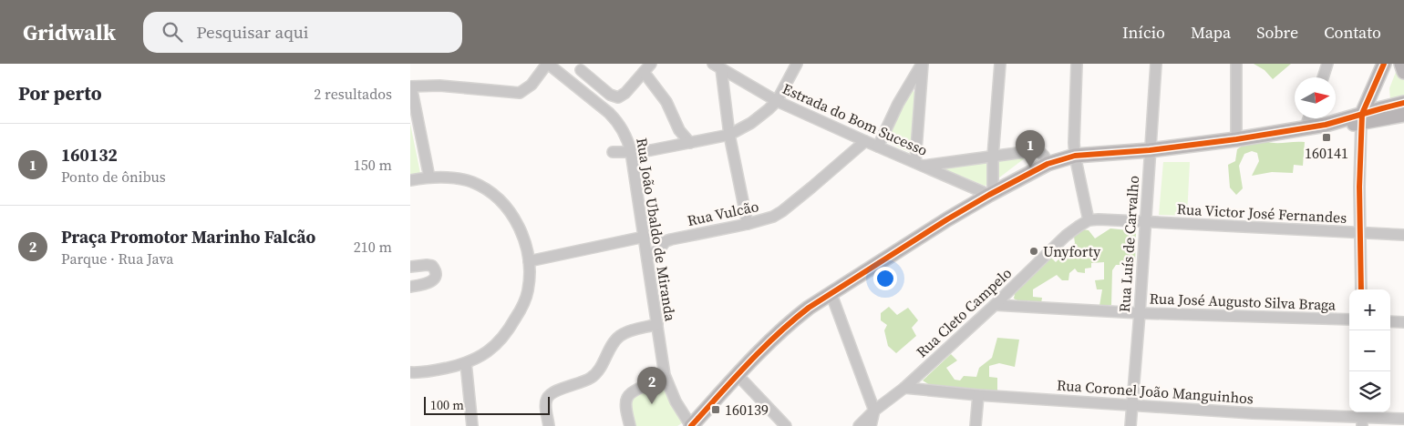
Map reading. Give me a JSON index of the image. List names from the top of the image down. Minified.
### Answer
{"streets":{"street":["Estrada do Bom Sucesso","Rua Vulcão","Rua Victor José Fernandes","Rua João Ubaldo de Miranda","Rua Luís de Carvalho","Rua José Augusto Silva Braga","Rua Cleto Campelo","Rua Coronel João Manguinhos"]},"crossings":[["Estrada do Bom Sucesso","Rua Vulcão"],["Rua Vulcão","Rua João Ubaldo de Miranda"],["Rua Victor José Fernandes","Rua Luís de Carvalho"],["Rua Luís de Carvalho","Rua José Augusto Silva Braga"],["Rua Luís de Carvalho","Rua Coronel João Manguinhos"],["Rua José Augusto Silva Braga","Rua Cleto Campelo"],["Rua Cleto Campelo","Rua Coronel João Manguinhos"]],"places":{"transit":["160141","160139"],"other":["Unyforty"]},"scale_bar":"100 m","north":"right","page":{"header":"Gridwalk","search":"Pesquisar aqui","nav":["Início","Mapa","Sobre","Contato"],"heading":["Por perto","2 resultados"],"list":[{"mark":"1","name":"160132","note":"Ponto de ônibus","value":"150 m"},{"mark":"2","name":"Praça Promotor Marinho Falcão","note":"Parque · Rua Java","value":"210 m"}],"pins":["1","2"],"map_buttons":["+","−"],"scale":"100 m"}}
